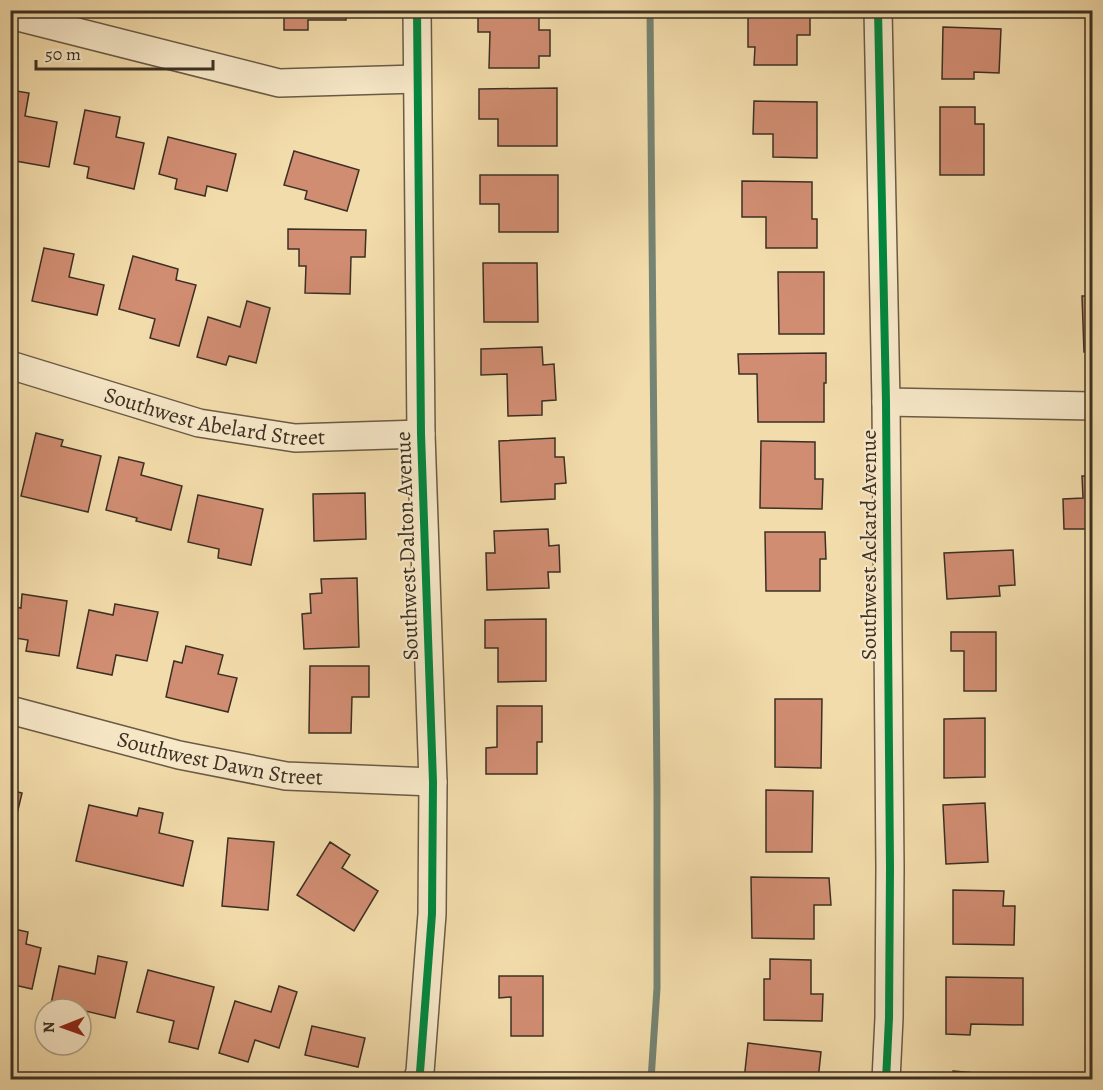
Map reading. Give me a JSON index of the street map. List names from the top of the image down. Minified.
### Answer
{"streets":{"street":["Southwest Abelard Street","Southwest Ackard Avenue","Southwest Dalton Avenue","Southwest Dawn Street"]},"crossings":[["Southwest Abelard Street","Southwest Dalton Avenue"],["Southwest Dalton Avenue","Southwest Dawn Street"]],"scale_bar":"50 m","north":"left"}
